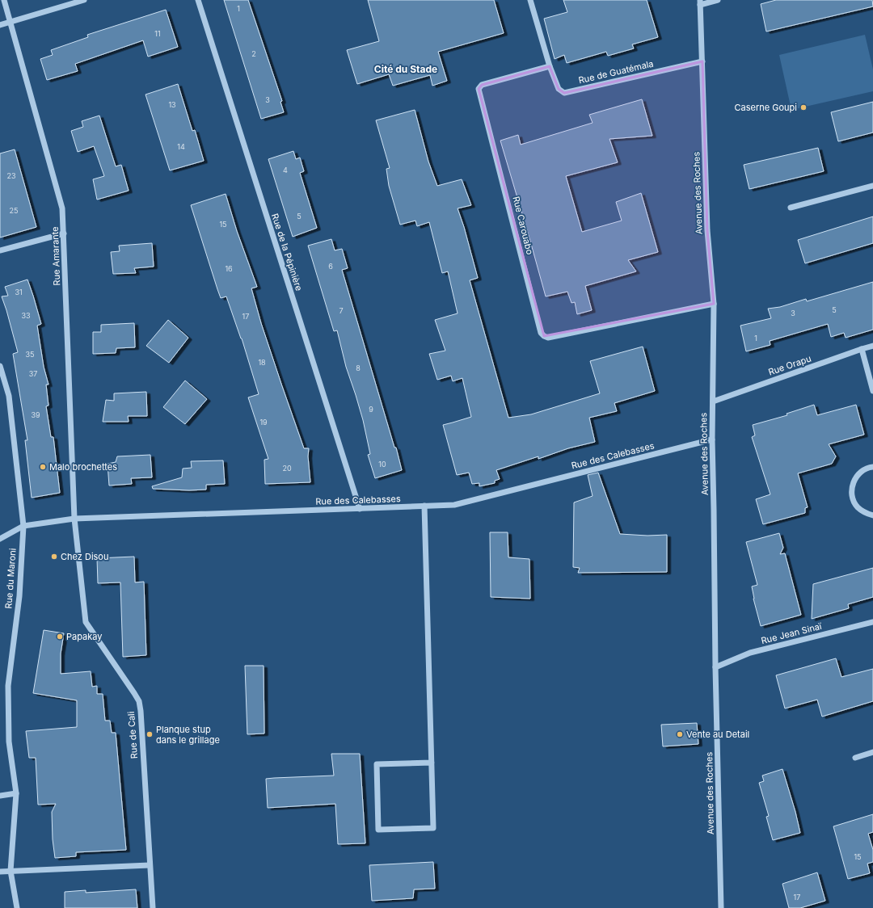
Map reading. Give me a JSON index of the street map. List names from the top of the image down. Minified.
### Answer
{"streets":{"street":["Rue de Guatémala","Avenue des Roches","Rue Carouabo","Rue de la Pépinière","Rue Amarante","Rue Orapu","Rue des Calebasses","Rue du Maroni","Rue Jean Sinaï","Rue de Cali"]},"crossings":[["Rue de Guatémala","Avenue des Roches"],["Rue de Guatémala","Rue Carouabo"],["Avenue des Roches","Rue Carouabo"],["Avenue des Roches","Rue Orapu"],["Avenue des Roches","Rue des Calebasses"],["Avenue des Roches","Rue Jean Sinaï"],["Rue de la Pépinière","Rue des Calebasses"],["Rue Amarante","Rue des Calebasses"],["Rue Amarante","Rue de Cali"],["Rue des Calebasses","Rue du Maroni"],["Rue des Calebasses","Rue de Cali"]],"districts":["Cité du Stade"],"places":["Caserne Goupi","Malo brochettes","Chez Disou","Papakay","Planque stup dans le grillage","Vente au Detail"],"house_numbers":["1","11","2","3","13","14","4","23","25","5","15","6","16","31","5","7","3","33","17","1","35","18","8","37","9","39","19","10","20","15","17"]}
